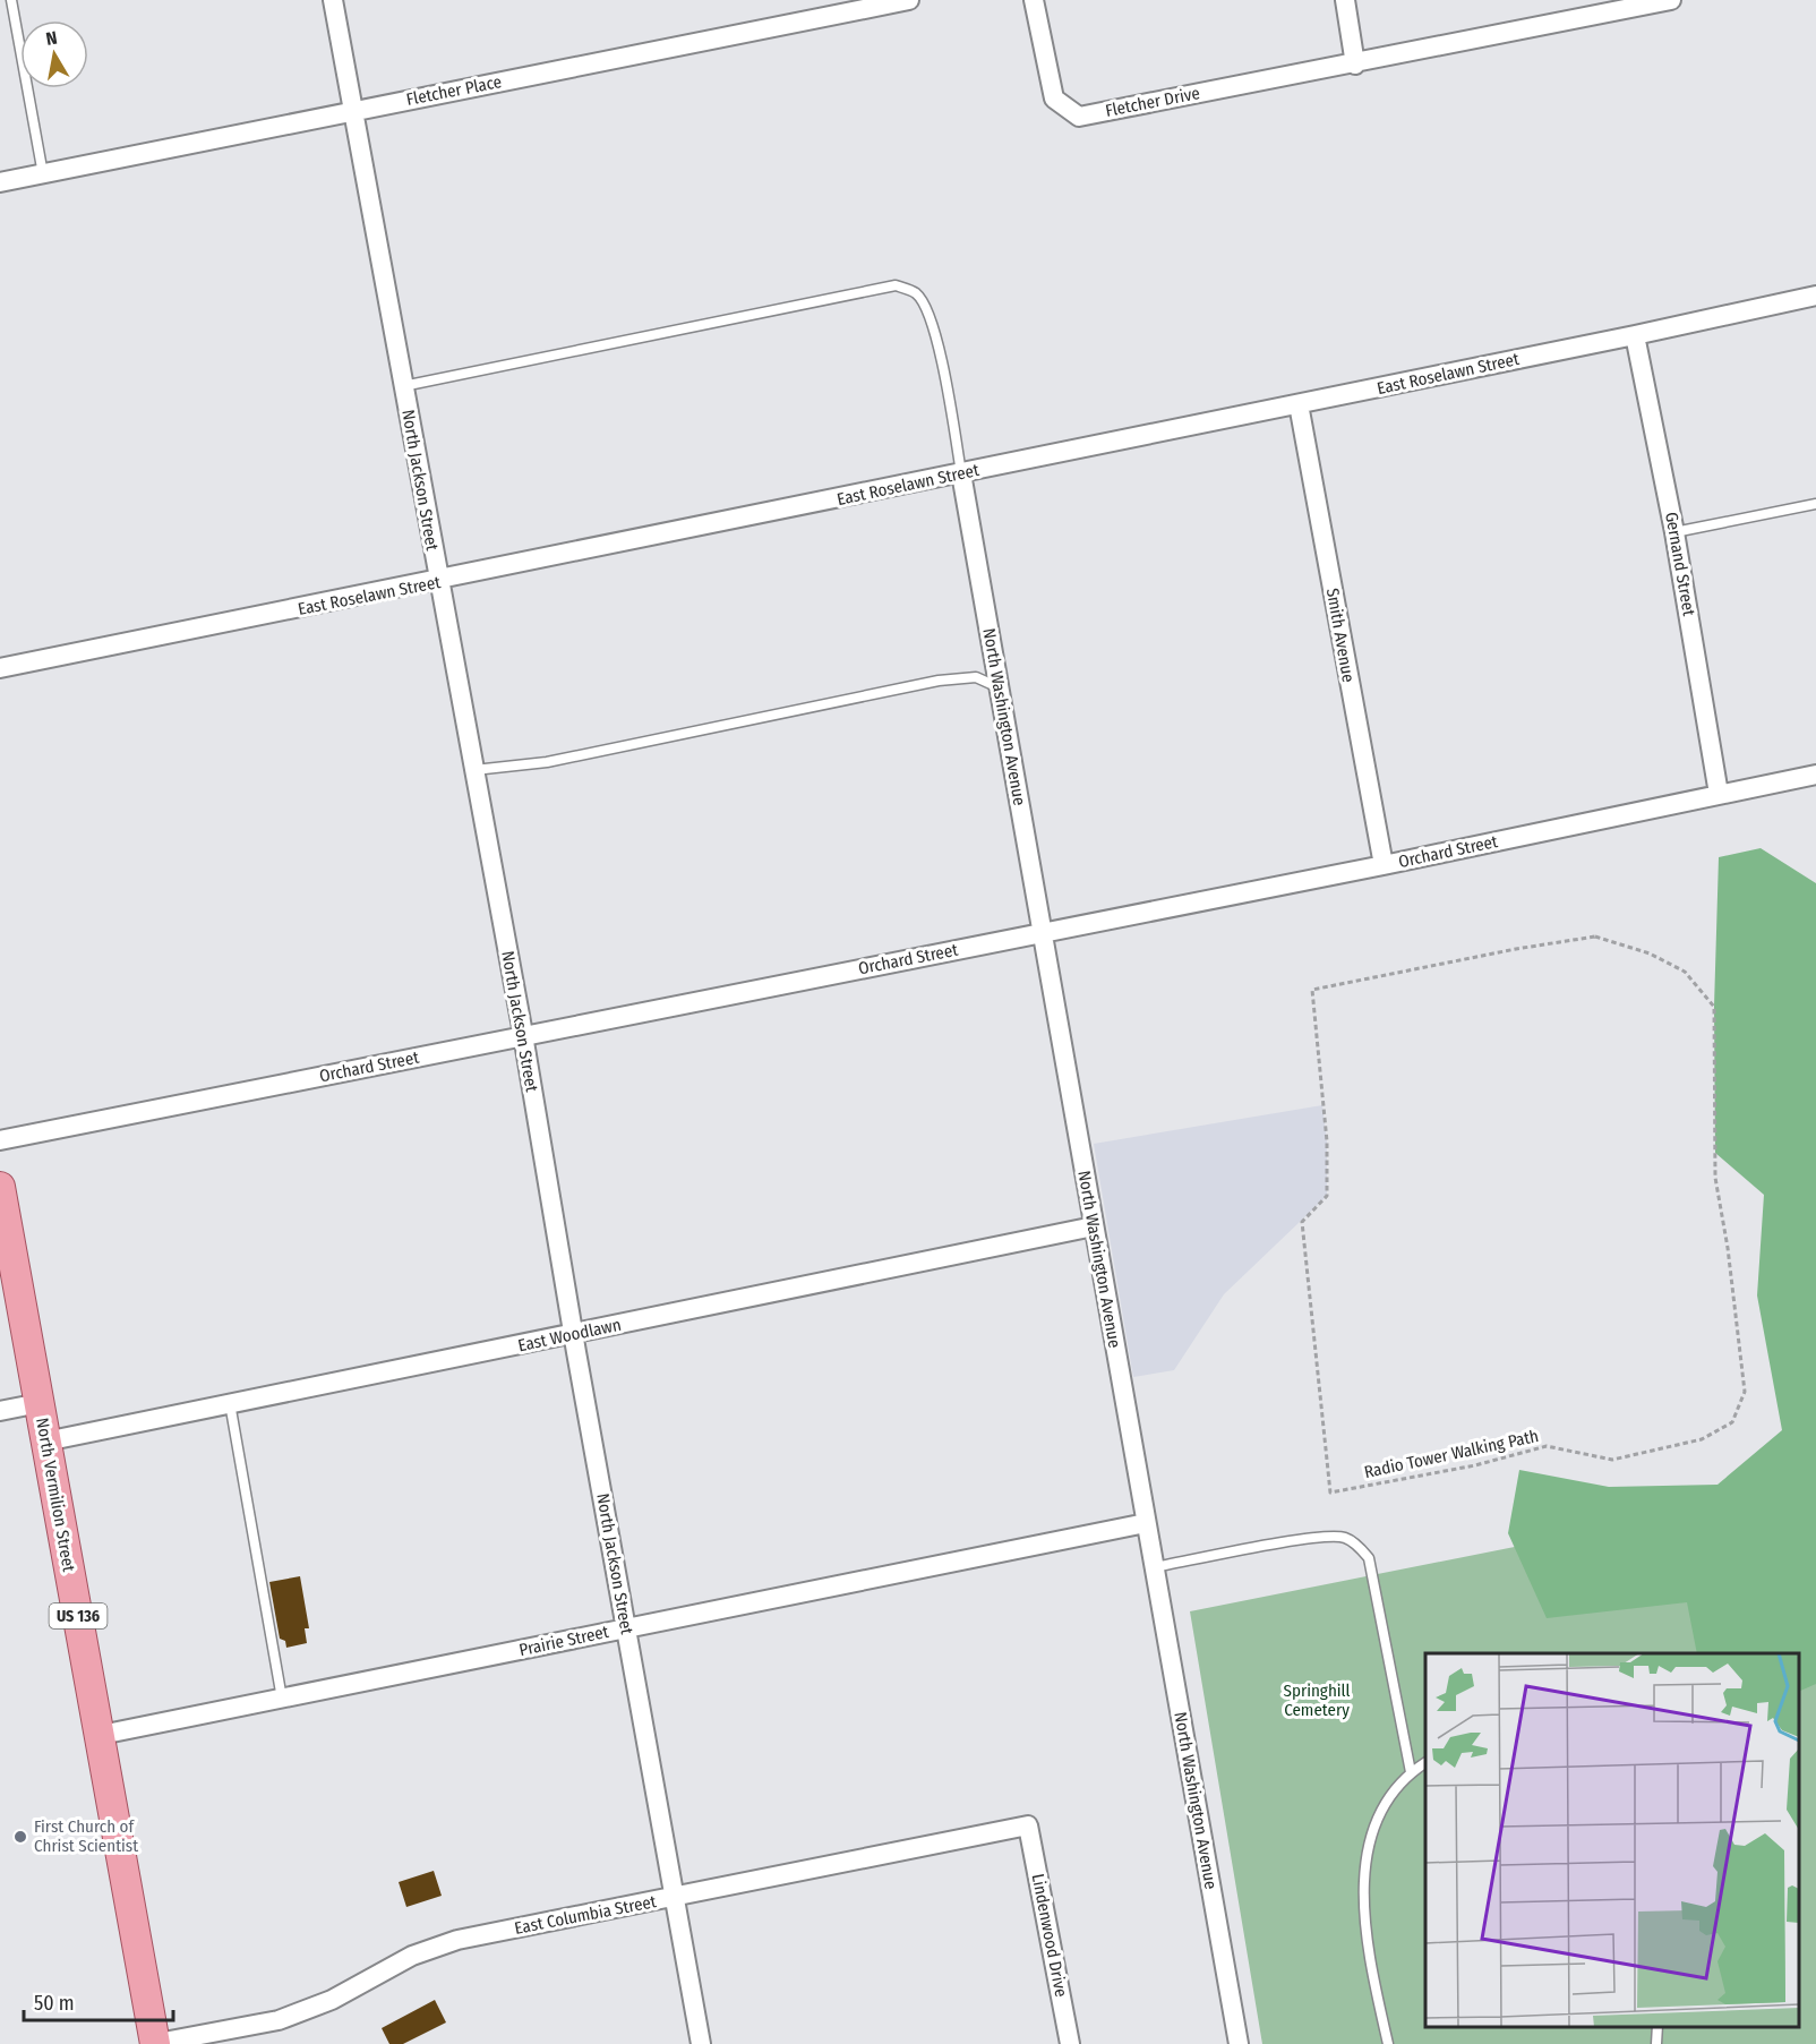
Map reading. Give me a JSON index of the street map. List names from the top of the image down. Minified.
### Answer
{"streets":{"main road":["North Vermilion Street","US 136"],"street":["Fletcher Place","Fletcher Drive","East Roselawn Street","North Jackson Street","Gernand Street","Smith Avenue","North Washington Avenue","Orchard Street","East Woodlawn","Prairie Street","East Columbia Street","Lindenwood Drive"],"path":["Radio Tower Walking Path"]},"crossings":[["Fletcher Place","North Jackson Street"],["East Roselawn Street","North Jackson Street"],["East Roselawn Street","Gernand Street"],["East Roselawn Street","Smith Avenue"],["East Roselawn Street","North Washington Avenue"],["North Jackson Street","Orchard Street"],["North Jackson Street","East Woodlawn"],["North Jackson Street","Prairie Street"],["North Jackson Street","East Columbia Street"],["Gernand Street","Orchard Street"],["Smith Avenue","Orchard Street"],["North Washington Avenue","Orchard Street"],["North Washington Avenue","East Woodlawn"],["North Washington Avenue","Prairie Street"],["East Woodlawn","North Vermilion Street"],["North Vermilion Street","Prairie Street"],["North Vermilion Street","East Columbia Street"],["East Columbia Street","Lindenwood Drive"]],"parks":["Springhill Cemetery"],"places":["First Church of Christ Scientist"],"scale_bar":"50 m","north":"top"}
